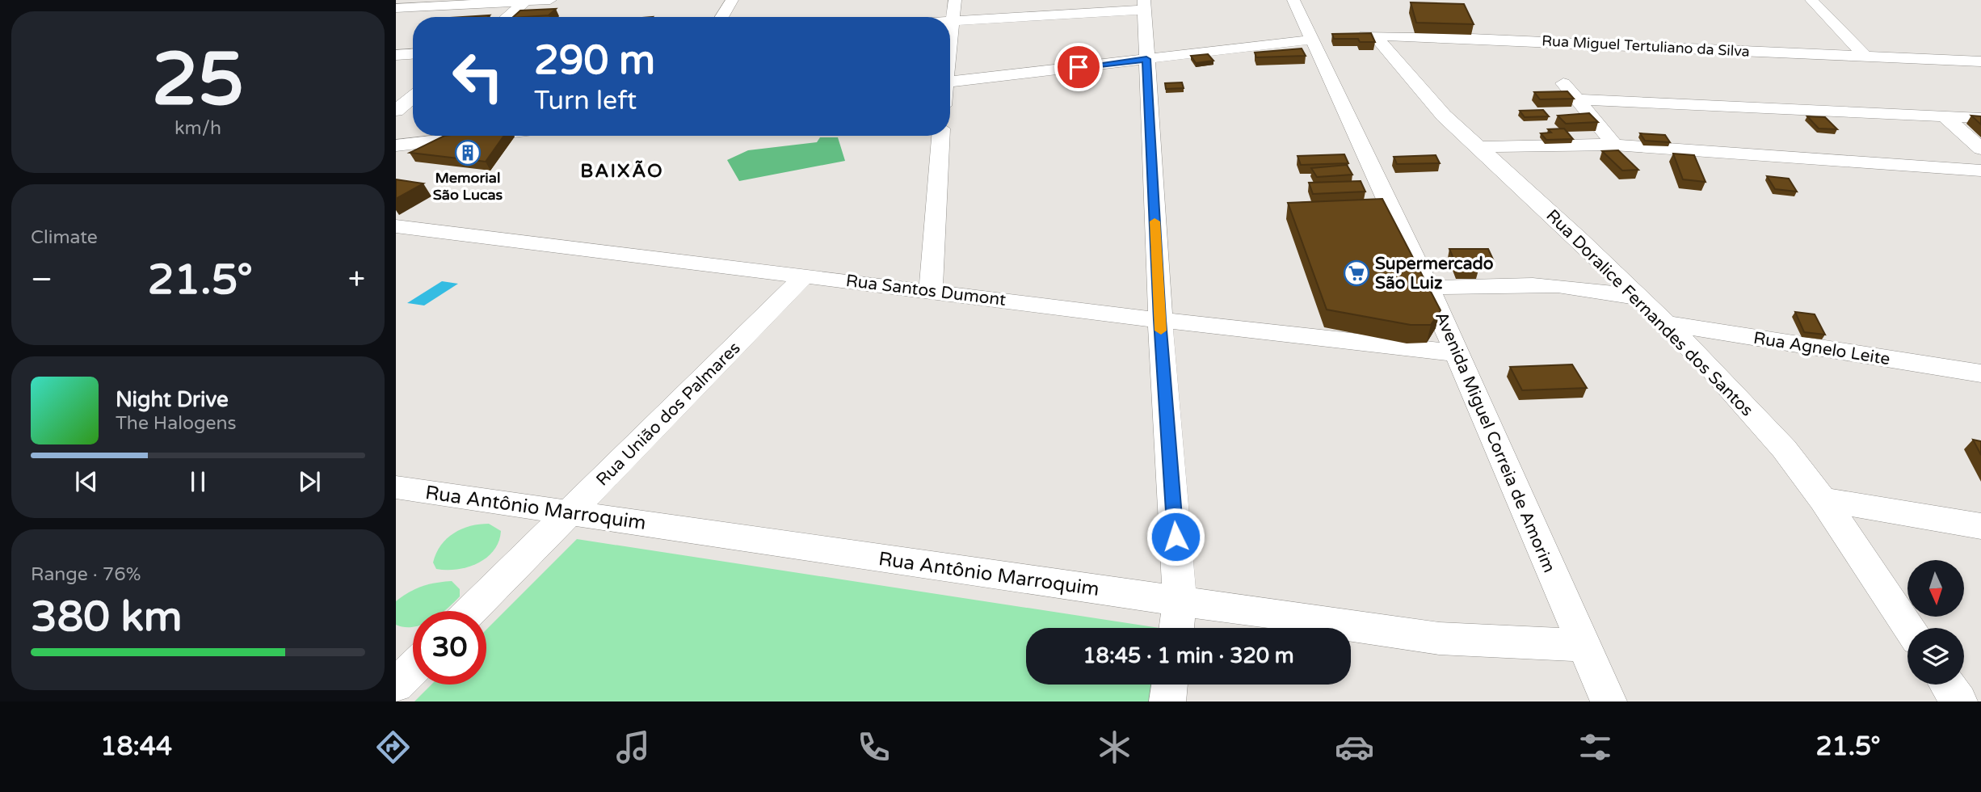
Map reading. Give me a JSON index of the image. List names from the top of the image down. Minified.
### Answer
{"streets":{"street":["Rua Miguel Tertuliano da Silva","Rua Santos Dumont","Rua Doralice Fernandes dos Santos","Rua Agnelo Leite","Rua União dos Palmares","Avenida Miguel Correia de Amorim","Rua Antônio Marroquim"]},"crossings":[["Rua Miguel Tertuliano da Silva","Rua Doralice Fernandes dos Santos"],["Rua Santos Dumont","Rua União dos Palmares"],["Rua Santos Dumont","Avenida Miguel Correia de Amorim"],["Rua Doralice Fernandes dos Santos","Rua Agnelo Leite"],["Rua União dos Palmares","Rua Antônio Marroquim"],["Avenida Miguel Correia de Amorim","Rua Antônio Marroquim"]],"districts":["BAIXÃO"],"places":{"building":["Memorial São Lucas"],"supermarket":["Supermercado São Luiz"]},"north":"bottom","page":{"tile":[["25","km/h"],"Climate",["Range · 76%","380 km"]],"turn":["290 m","Turn left"],"heat":["−","21.5°","+"],"song":["Night Drive","The Halogens"],"limit":"30","trip":"18:45 · 1 min · 320 m","tabs":["18:44","21.5°"]}}
